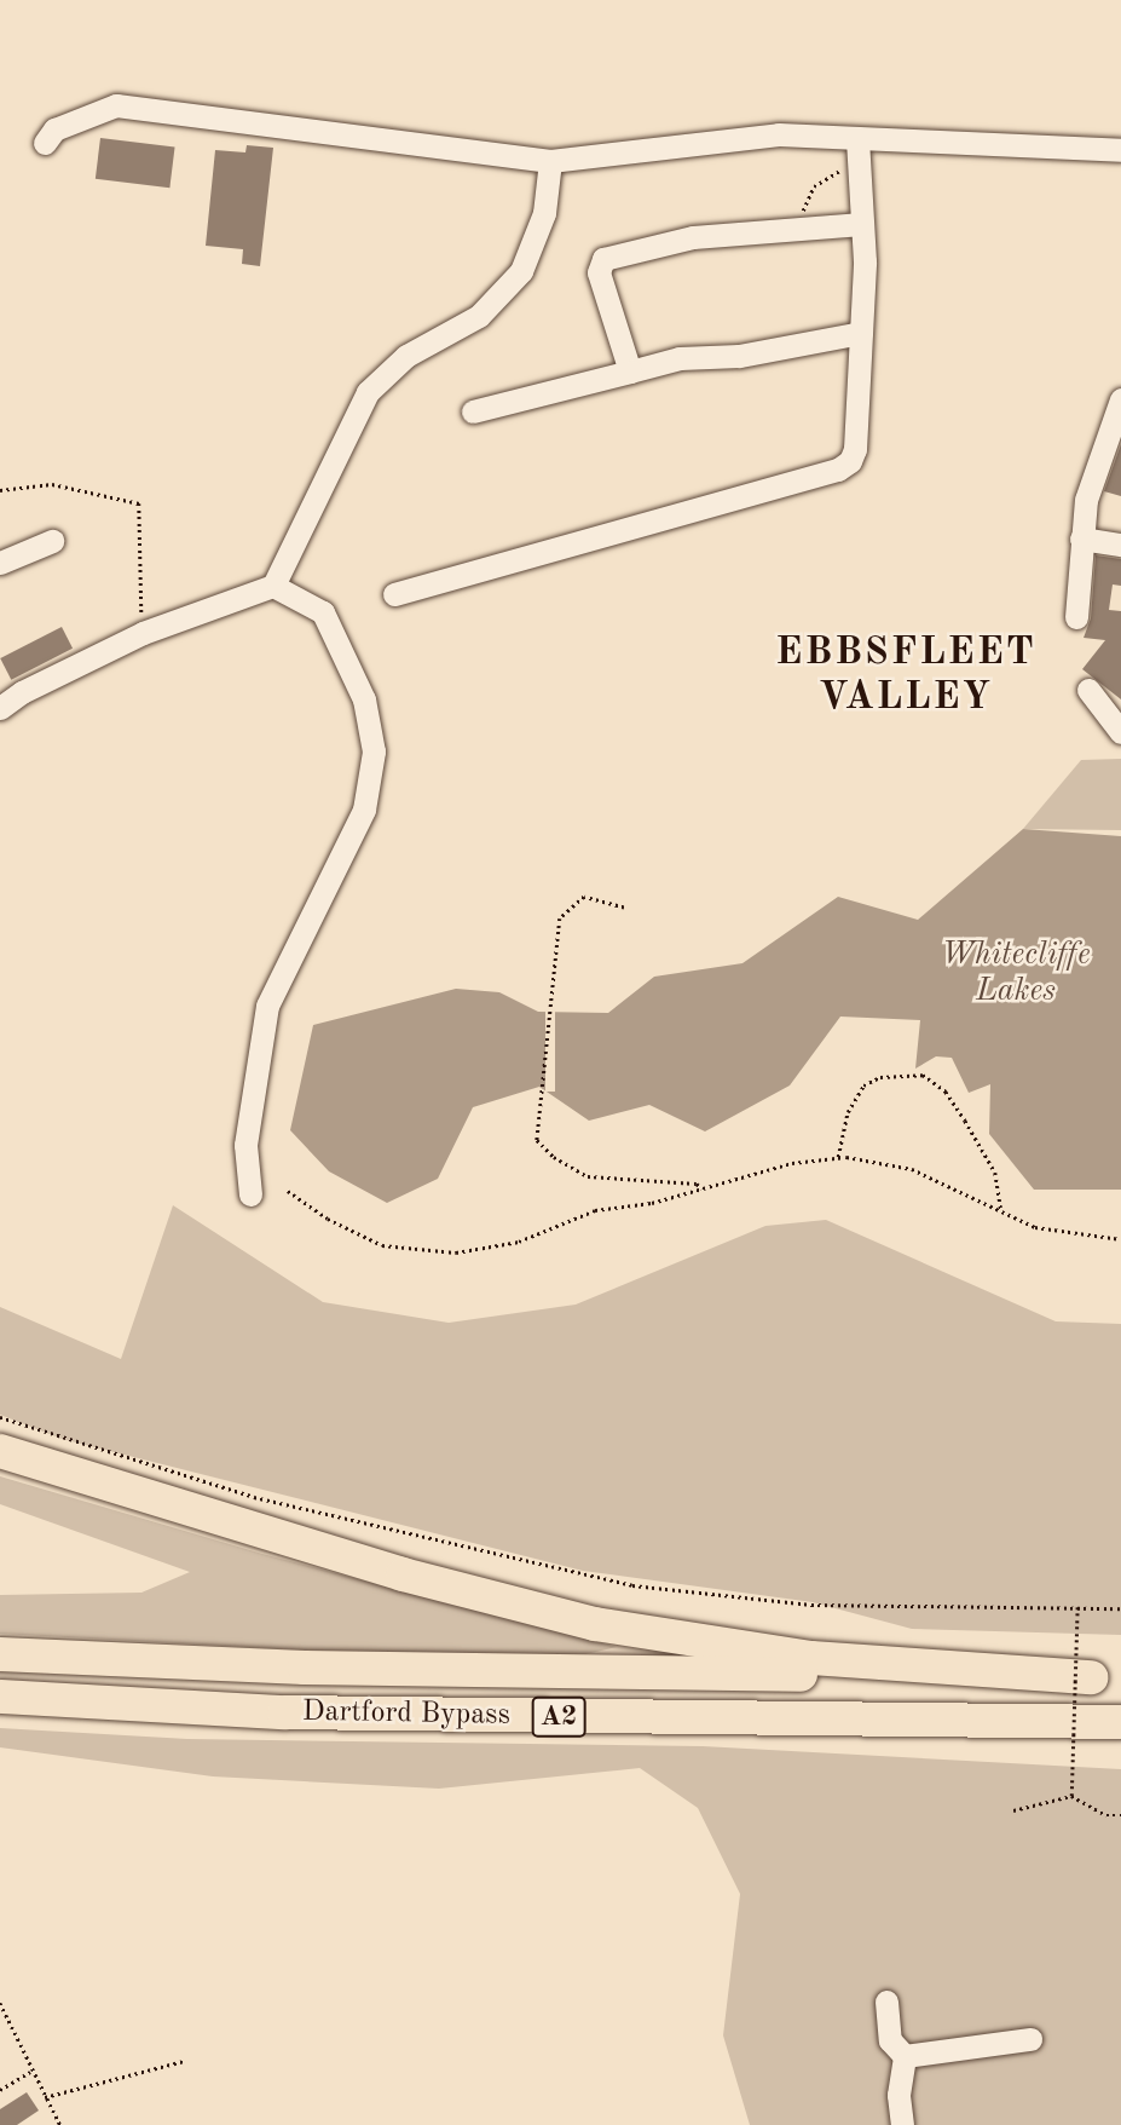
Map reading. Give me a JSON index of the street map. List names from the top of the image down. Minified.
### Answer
{"streets":{"highway":["Dartford Bypass","A2"]},"crossings":[["Dartford Bypass","A2"]],"districts":["EBBSFLEET VALLEY"],"water":["Whitecliffe Lakes"]}
